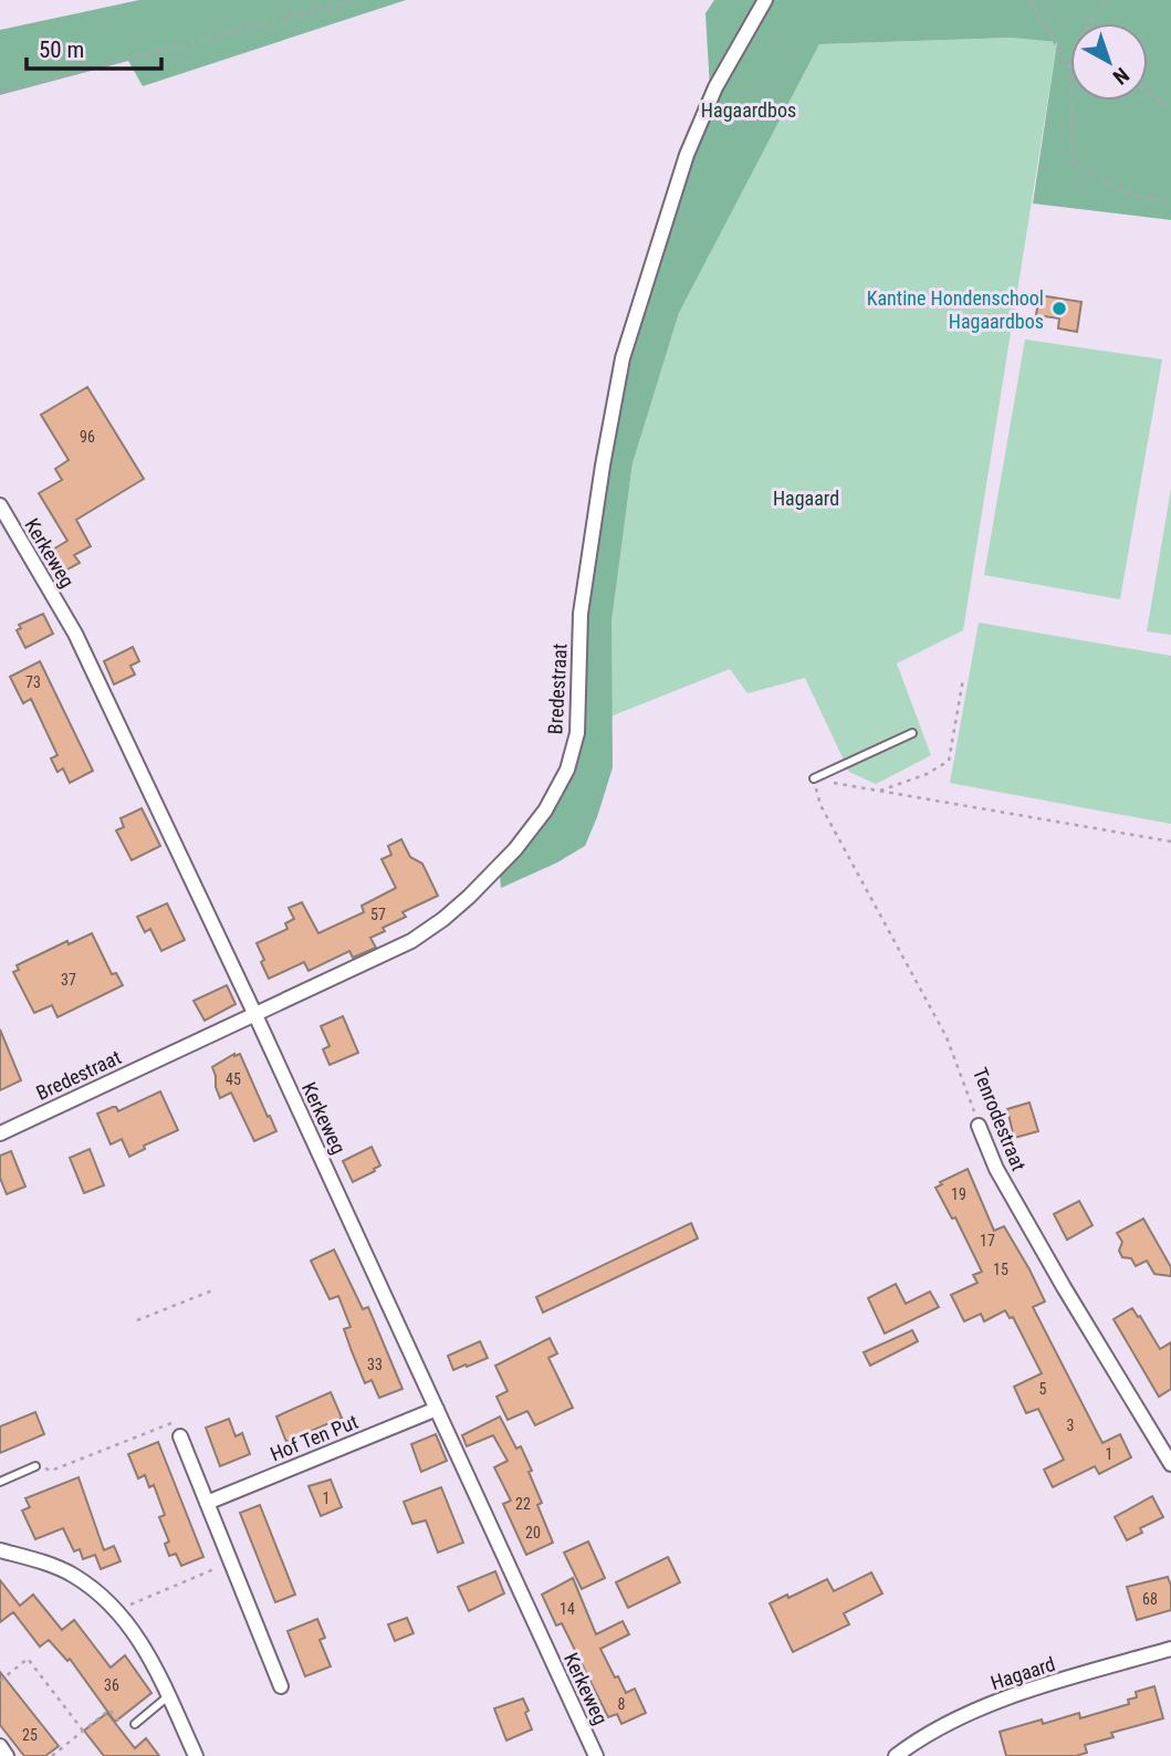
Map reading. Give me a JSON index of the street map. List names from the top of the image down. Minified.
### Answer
{"streets":{"street":["Kerkeweg","Bredestraat","Tenrodestraat","Hof Ten Put","Hagaard"]},"crossings":[["Kerkeweg","Bredestraat"],["Kerkeweg","Hof Ten Put"]],"parks":["Hagaardbos","Hagaard"],"places":["Kantine Hondenschool Hagaardbos"],"house_numbers":["96","73","57","37","45","19","17","15","33","5","3","1","1","22","20","68","14","36","8","25"],"scale_bar":"50 m","north":"bottom right"}
